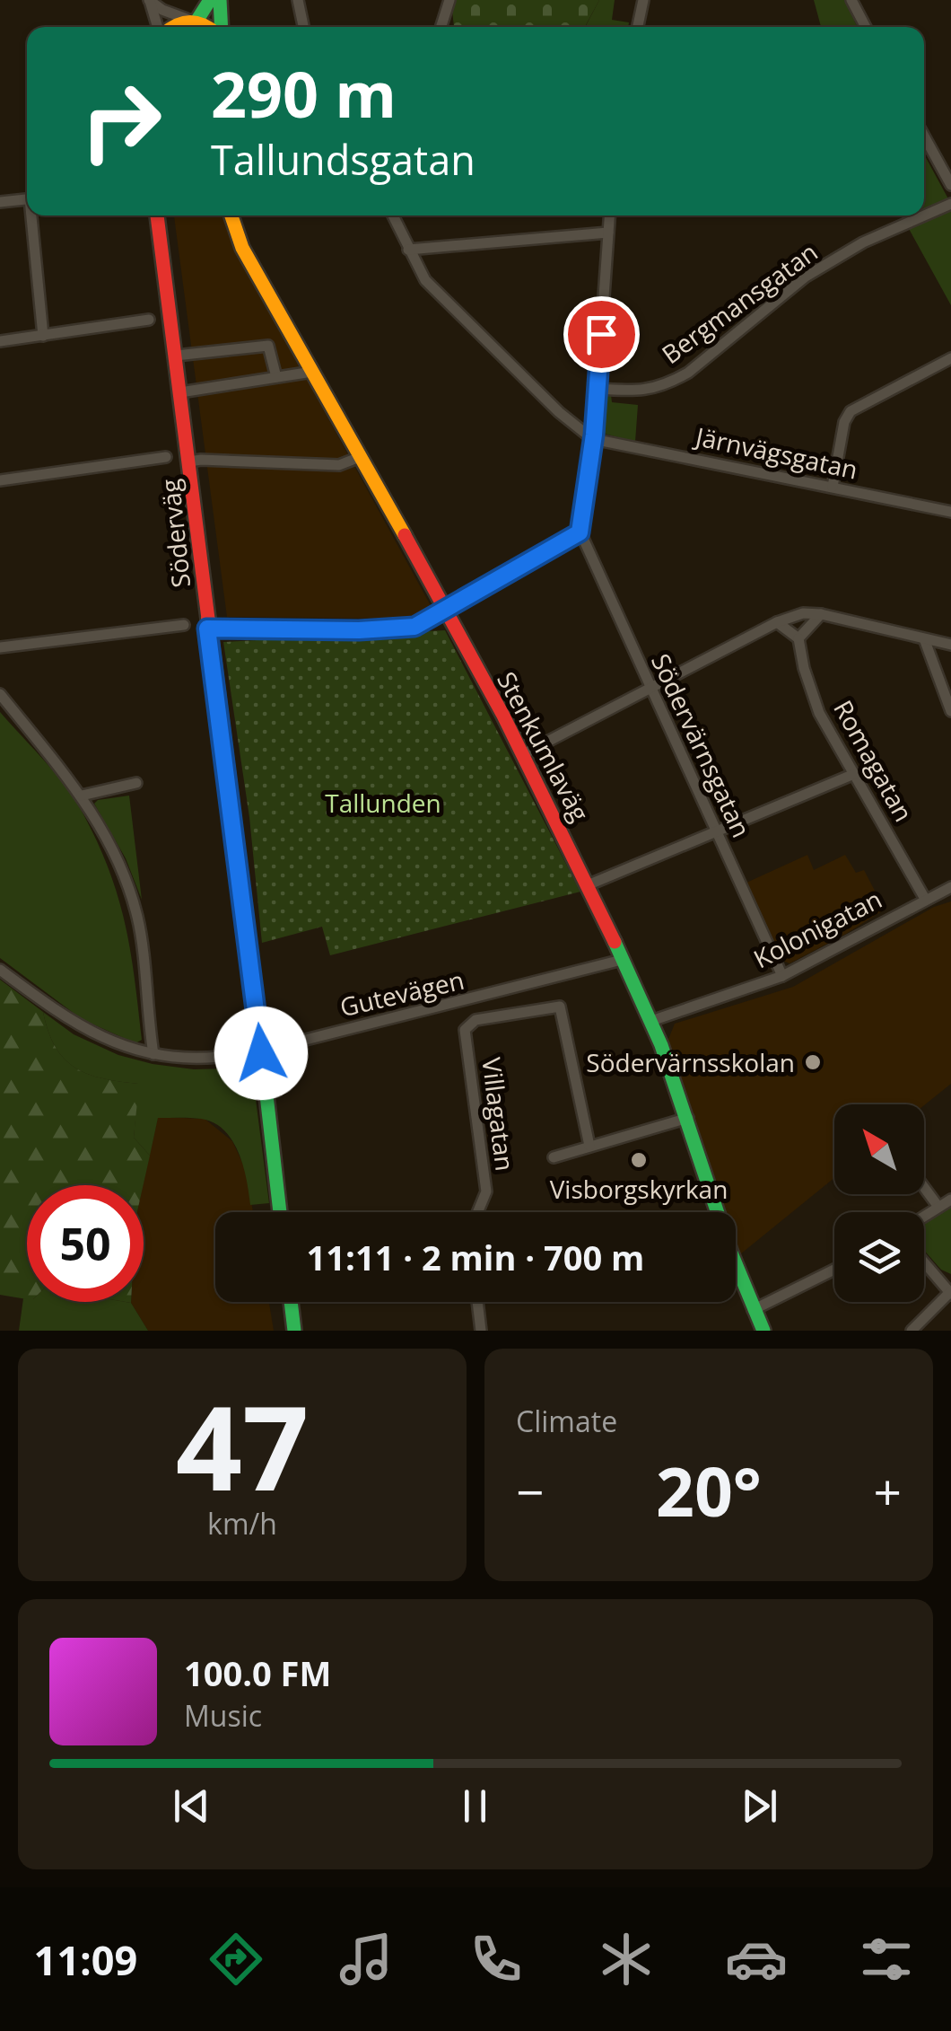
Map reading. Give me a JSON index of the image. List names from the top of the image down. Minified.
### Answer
{"streets":{"street":["Bergmansgatan","Järnvägsgatan","Söderväg","Södervärnsgatan","Stenkumlaväg","Romagatan","Kolonigatan","Gutevägen","Villagatan"]},"crossings":[["Söderväg","Gutevägen"],["Södervärnsgatan","Kolonigatan"],["Stenkumlaväg","Kolonigatan"],["Stenkumlaväg","Gutevägen"],["Romagatan","Kolonigatan"]],"parks":["Tallunden"],"places":["Södervärnsskolan","Visborgskyrkan"],"north":"top left","page":{"turn":["290 m","Tallundsgatan"],"limit":"50","trip":"11:11 · 2 min · 700 m","tile":[["47","km/h"],"Climate"],"heat":["−","20°","+"],"song":["100.0 FM","Music"],"tabs":"11:09"}}
